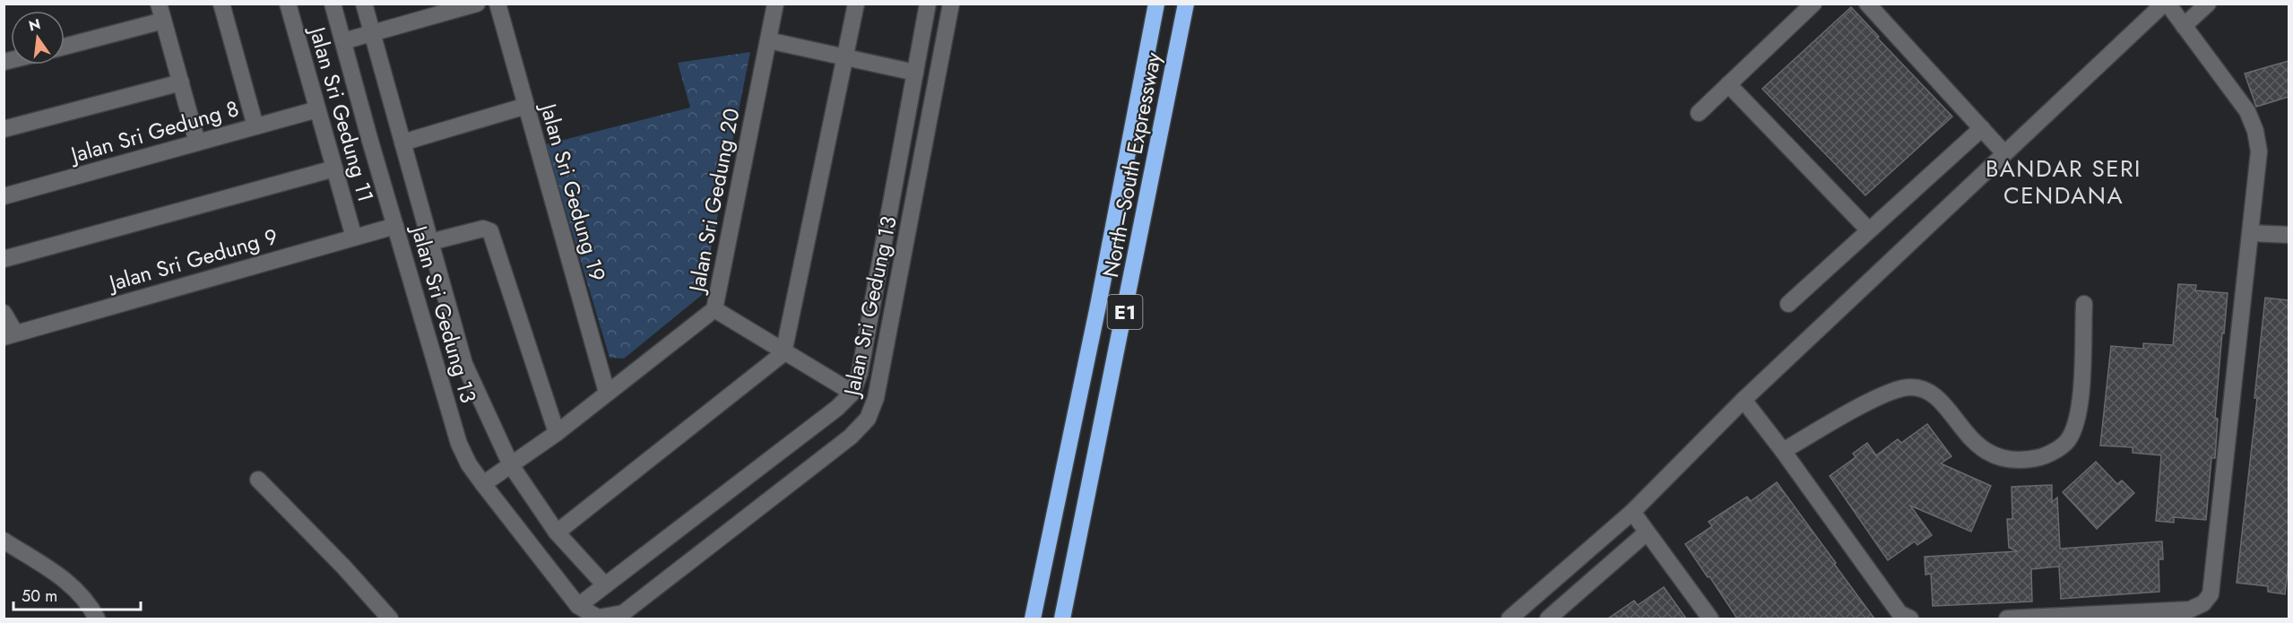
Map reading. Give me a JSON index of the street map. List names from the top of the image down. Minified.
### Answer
{"streets":{"highway":["North–South Expressway","E1"],"street":["Jalan Sri Gedung 11","Jalan Sri Gedung 8","Jalan Sri Gedung 19","Jalan Sri Gedung 20","Jalan Sri Gedung 9","Jalan Sri Gedung 13"]},"crossings":[["Jalan Sri Gedung 11","Jalan Sri Gedung 8"],["Jalan Sri Gedung 11","Jalan Sri Gedung 9"],["Jalan Sri Gedung 19","Jalan Sri Gedung 20"],["Jalan Sri Gedung 20","Jalan Sri Gedung 13"],["Jalan Sri Gedung 9","Jalan Sri Gedung 13"]],"districts":["BANDAR SERI CENDANA"],"scale_bar":"50 m","north":"top"}
